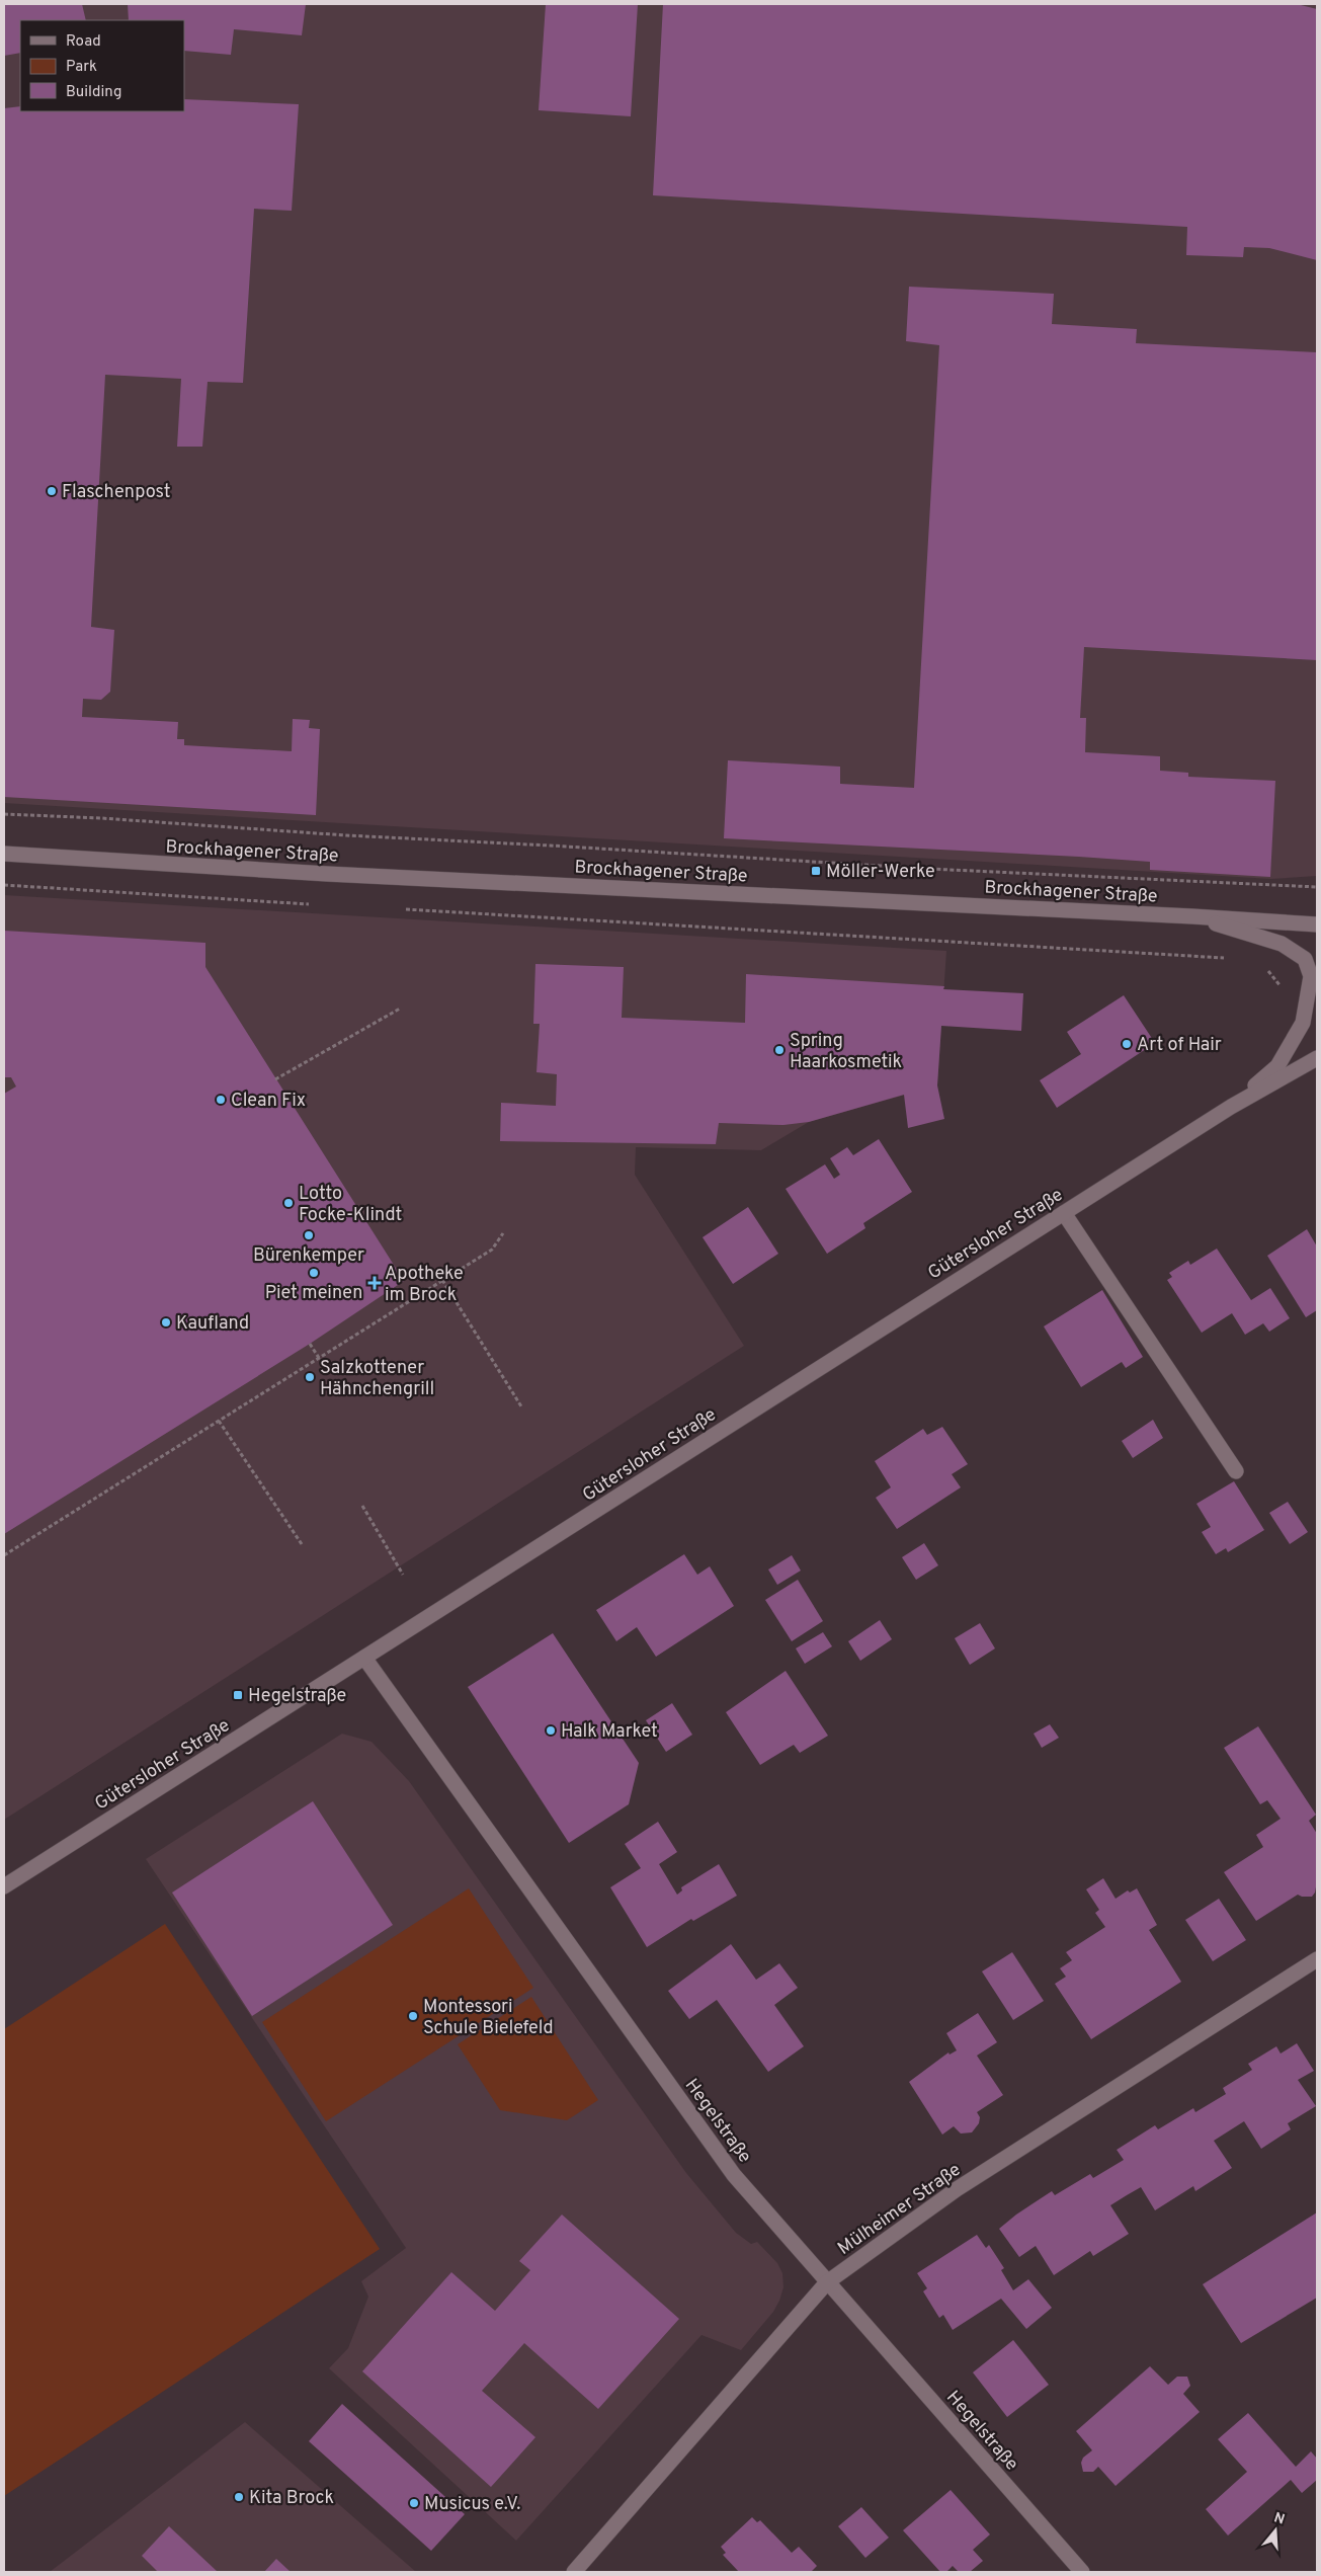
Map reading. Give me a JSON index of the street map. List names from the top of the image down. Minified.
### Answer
{"streets":{"street":["Brockhagener Straße","Gütersloher Straße","Hegelstraße","Mülheimer Straße"]},"crossings":[["Gütersloher Straße","Hegelstraße"],["Hegelstraße","Mülheimer Straße"]],"places":{"other":["Flaschenpost","Art of Hair","Spring Haarkosmetik","Clean Fix","Lotto Focke-Klindt","Bürenkemper","Piet meinen","Kaufland","Salzkottener Hähnchengrill","Halk Market","Montessori Schule Bielefeld","Kita Brock","Musicus e.V."],"transit":["Möller-Werke","Hegelstraße"],"health":["Apotheke im Brock"]},"legend":["Road","Park","Building"],"north":"top"}
